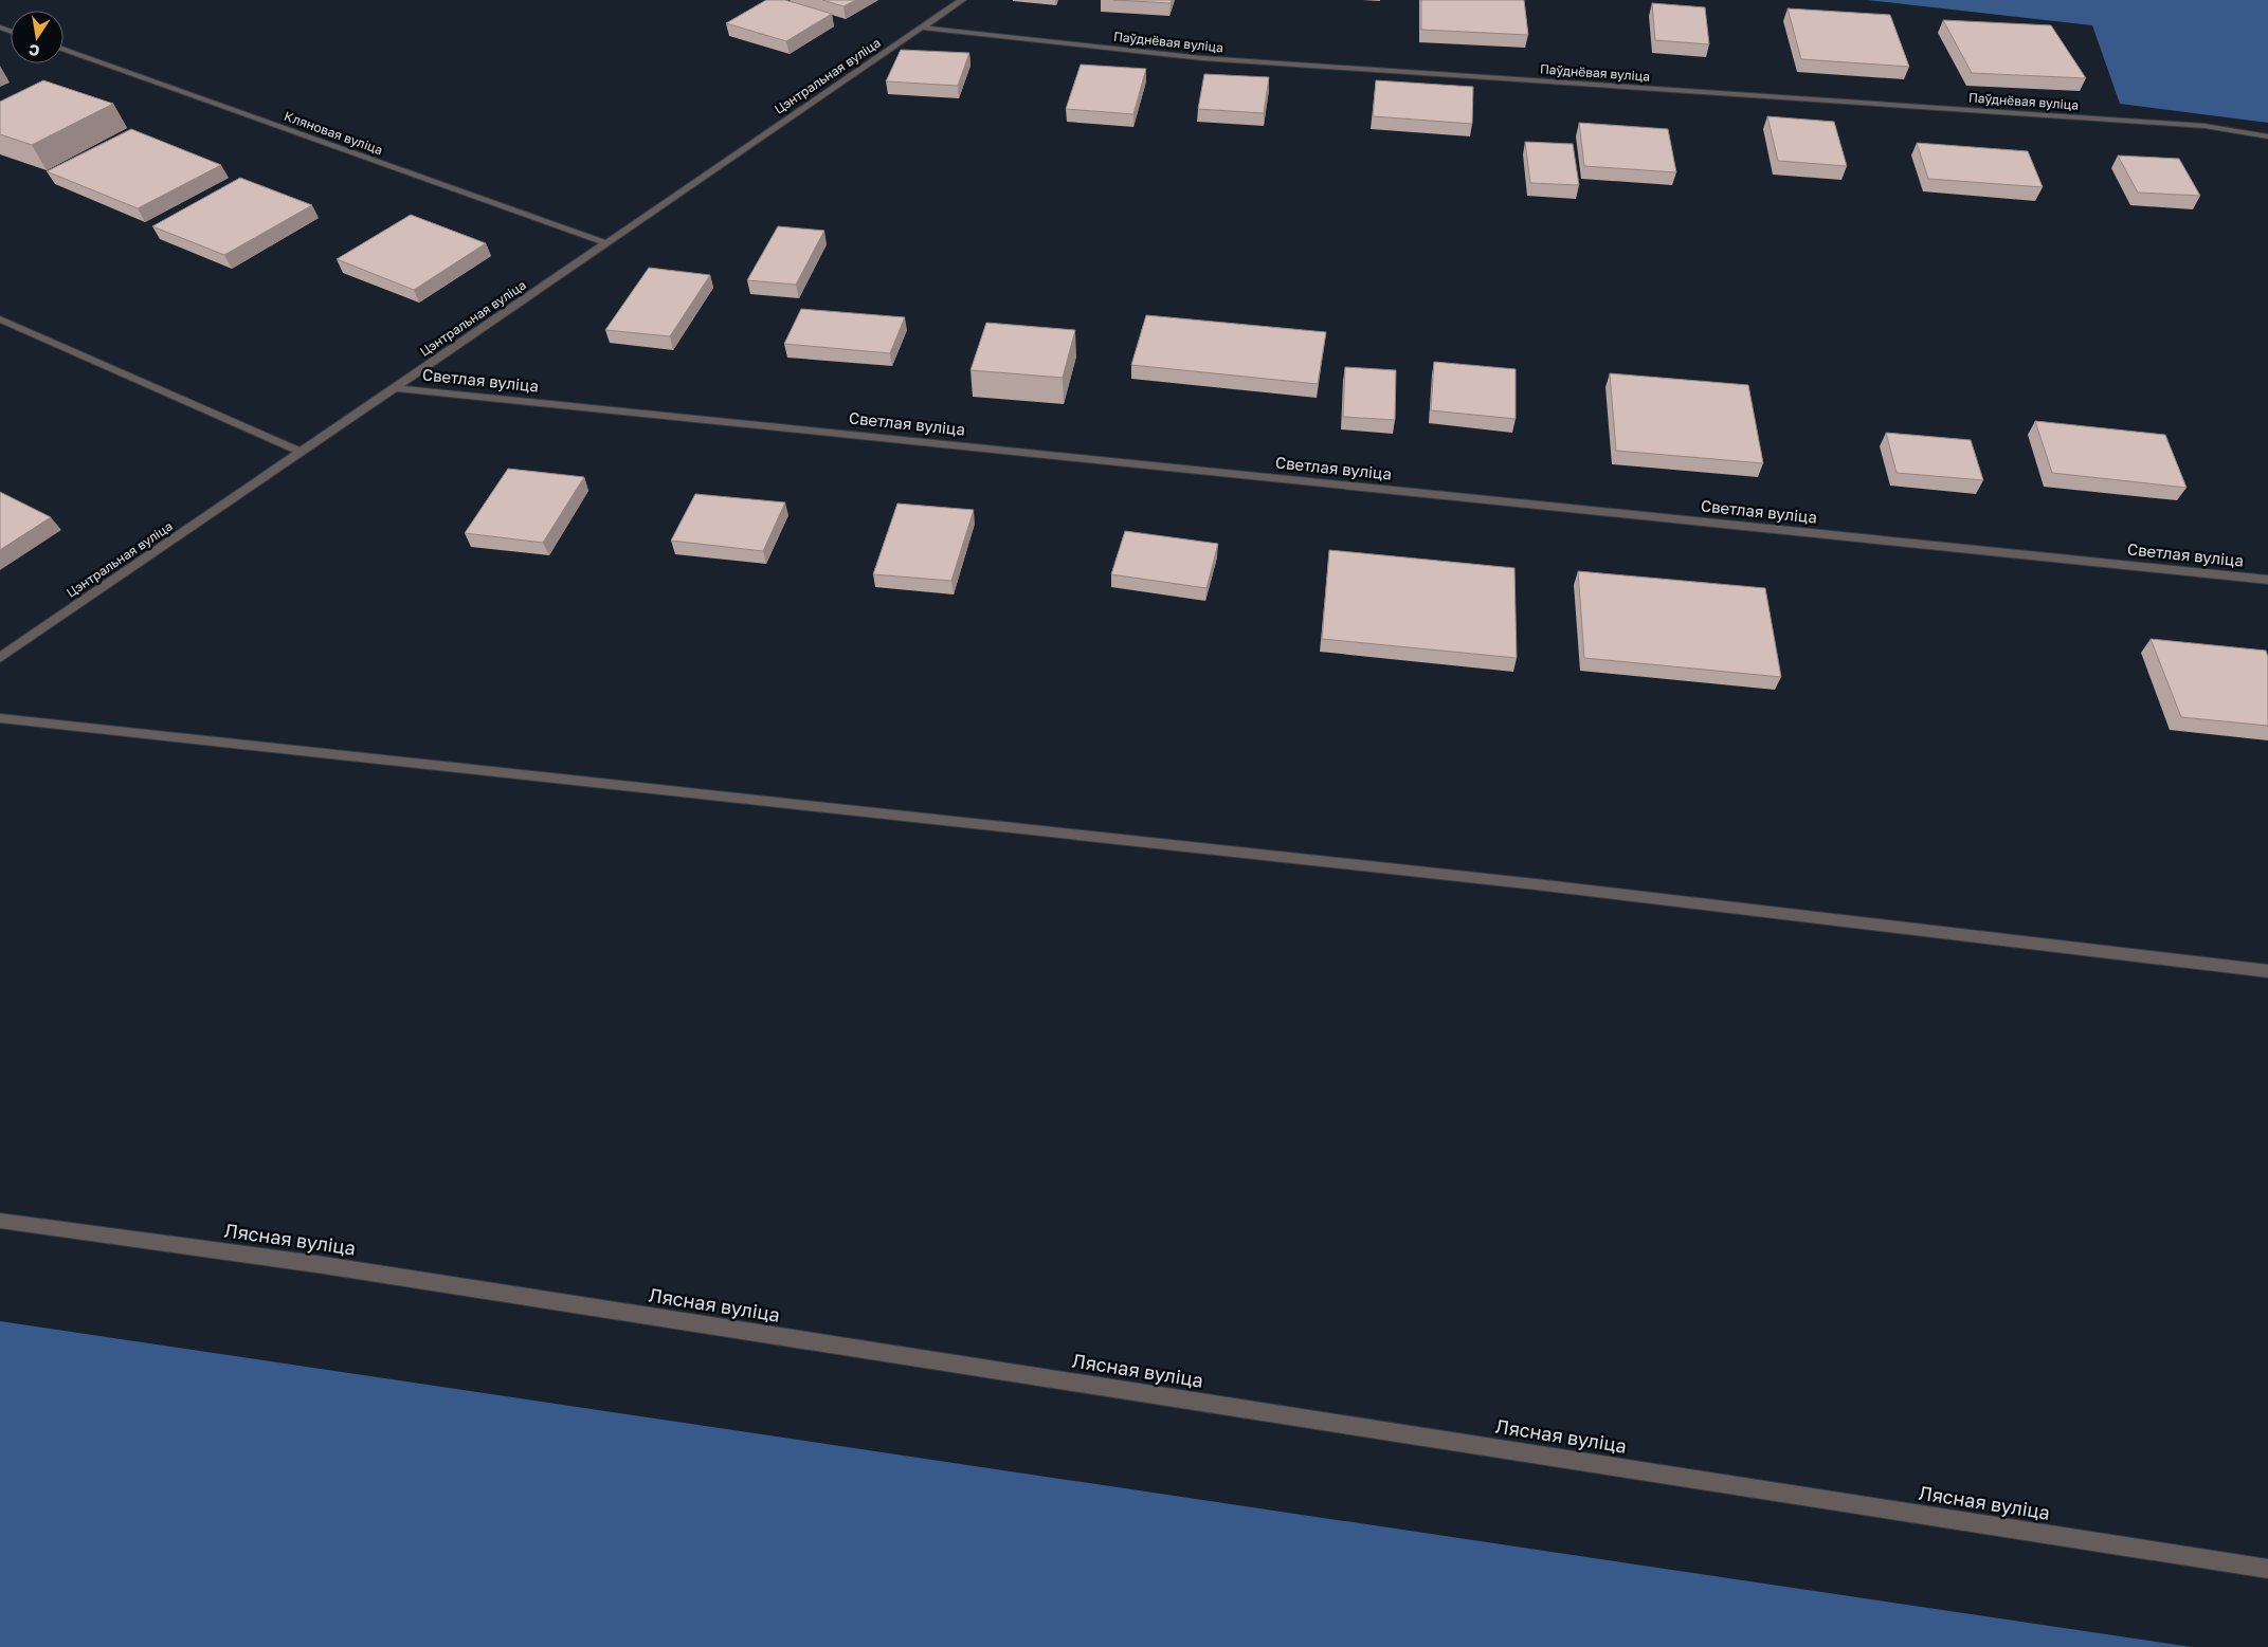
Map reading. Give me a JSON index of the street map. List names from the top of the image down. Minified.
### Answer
{"streets":{"street":["Паўднёвая вуліца","Цэнтральная вуліца","Кляновая вуліца","Светлая вуліца","Лясная вуліца"]},"crossings":[["Паўднёвая вуліца","Цэнтральная вуліца"],["Цэнтральная вуліца","Кляновая вуліца"],["Цэнтральная вуліца","Светлая вуліца"]],"north":"bottom"}
